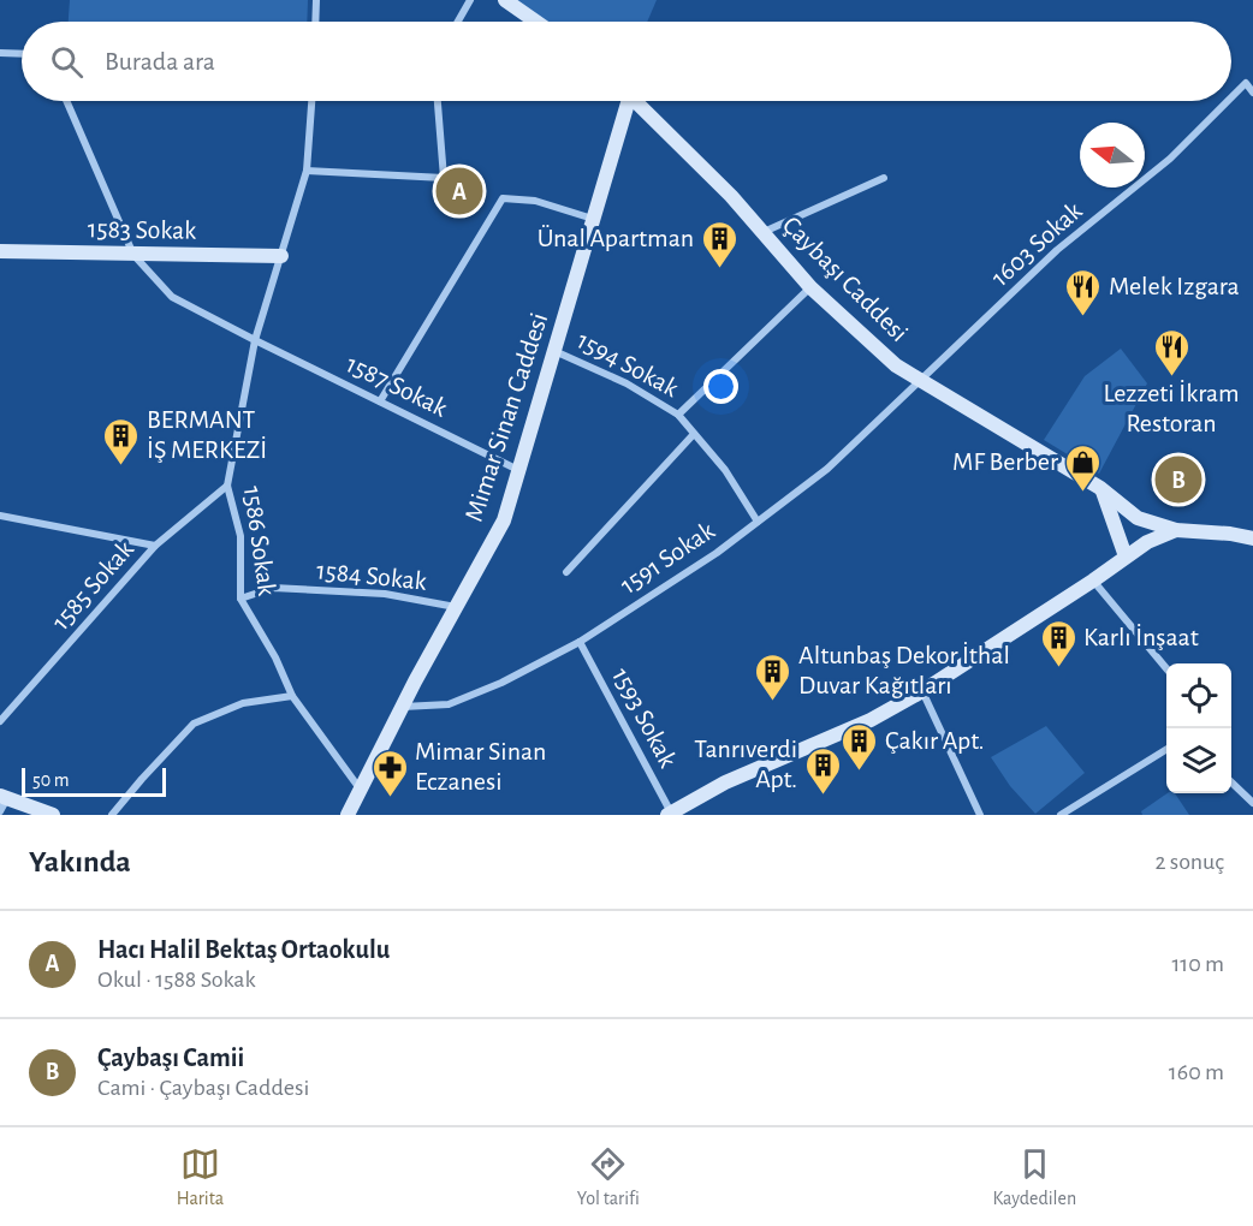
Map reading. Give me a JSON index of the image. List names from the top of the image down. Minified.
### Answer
{"streets":{"main road":["1583 Sokak","Çaybaşı Caddesi","Mimar Sinan Caddesi"],"street":["1603 Sokak","1594 Sokak","1587 Sokak","1586 Sokak","1591 Sokak","1584 Sokak","1585 Sokak","1593 Sokak"]},"crossings":[["1603 Sokak","Çaybaşı Caddesi"],["1603 Sokak","1591 Sokak"],["Çaybaşı Caddesi","1591 Sokak"],["Çaybaşı Caddesi","1593 Sokak"],["1594 Sokak","Mimar Sinan Caddesi"],["1594 Sokak","1591 Sokak"],["1587 Sokak","Mimar Sinan Caddesi"],["1587 Sokak","1586 Sokak"],["Mimar Sinan Caddesi","1586 Sokak"],["Mimar Sinan Caddesi","1591 Sokak"],["Mimar Sinan Caddesi","1584 Sokak"],["1586 Sokak","1584 Sokak"],["1586 Sokak","1585 Sokak"],["1591 Sokak","1593 Sokak"]],"places":{"building":["Ünal Apartman","BERMANT İŞ MERKEZİ","Karlı İnşaat","Altunbaş Dekor İthal Duvar Kağıtları","Çakır Apt.","Tanrıverdi Apt."],"restaurant":["Melek Izgara","Lezzeti İkram Restoran"],"shop":["MF Berber"],"pharmacy":["Mimar Sinan Eczanesi"]},"scale_bar":"50 m","north":"left","page":{"search":"Burada ara","pins":["A","B"],"scale":"50 m","heading":["Yakında","2 sonuç"],"list":[{"mark":"A","name":"Hacı Halil Bektaş Ortaokulu","note":"Okul · 1588 Sokak","value":"110 m"},{"mark":"B","name":"Çaybaşı Camii","note":"Cami · Çaybaşı Caddesi","value":"160 m"}],"nav":["Harita","Yol tarifi","Kaydedilen"]}}
